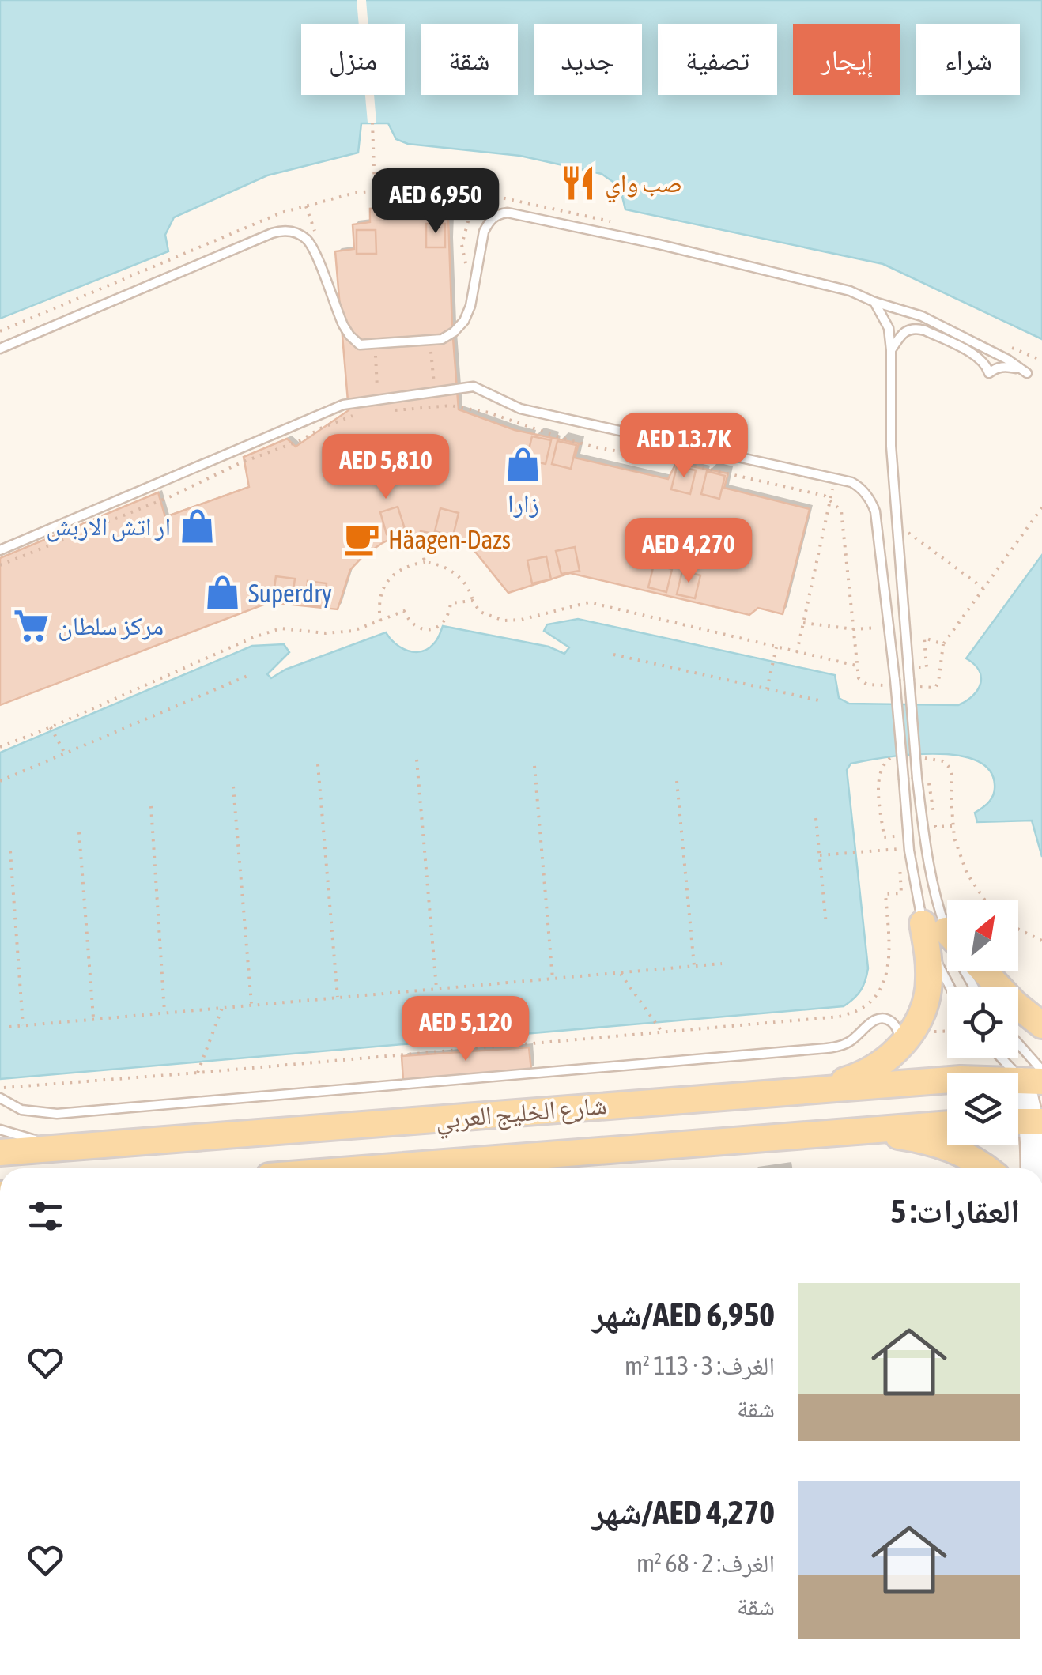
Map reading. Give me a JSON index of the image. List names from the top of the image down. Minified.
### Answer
{"streets":{"main road":["شارع الخليج العربي"]},"places":{"restaurant":["صب واي"],"shop":["زارا","ار اتش الاربش","Superdry"],"cafe":["Häagen-Dazs"],"supermarket":["مركز سلطان"]},"north":"top right","page":{"chip":["شراء","إيجار","تصفية","جديد","شقة","منزل"],"price":["AED 6,950","AED 13.7K","AED 5,810","AED 4,270","AED 5,120"],"heading":"العقارات: 5","list":[{"name":"AED 6,950/شهر","note":"الغرف: 3 · 113 m² · شقة"},{"name":"AED 4,270/شهر","note":"الغرف: 2 · 68 m² · شقة"}]}}
